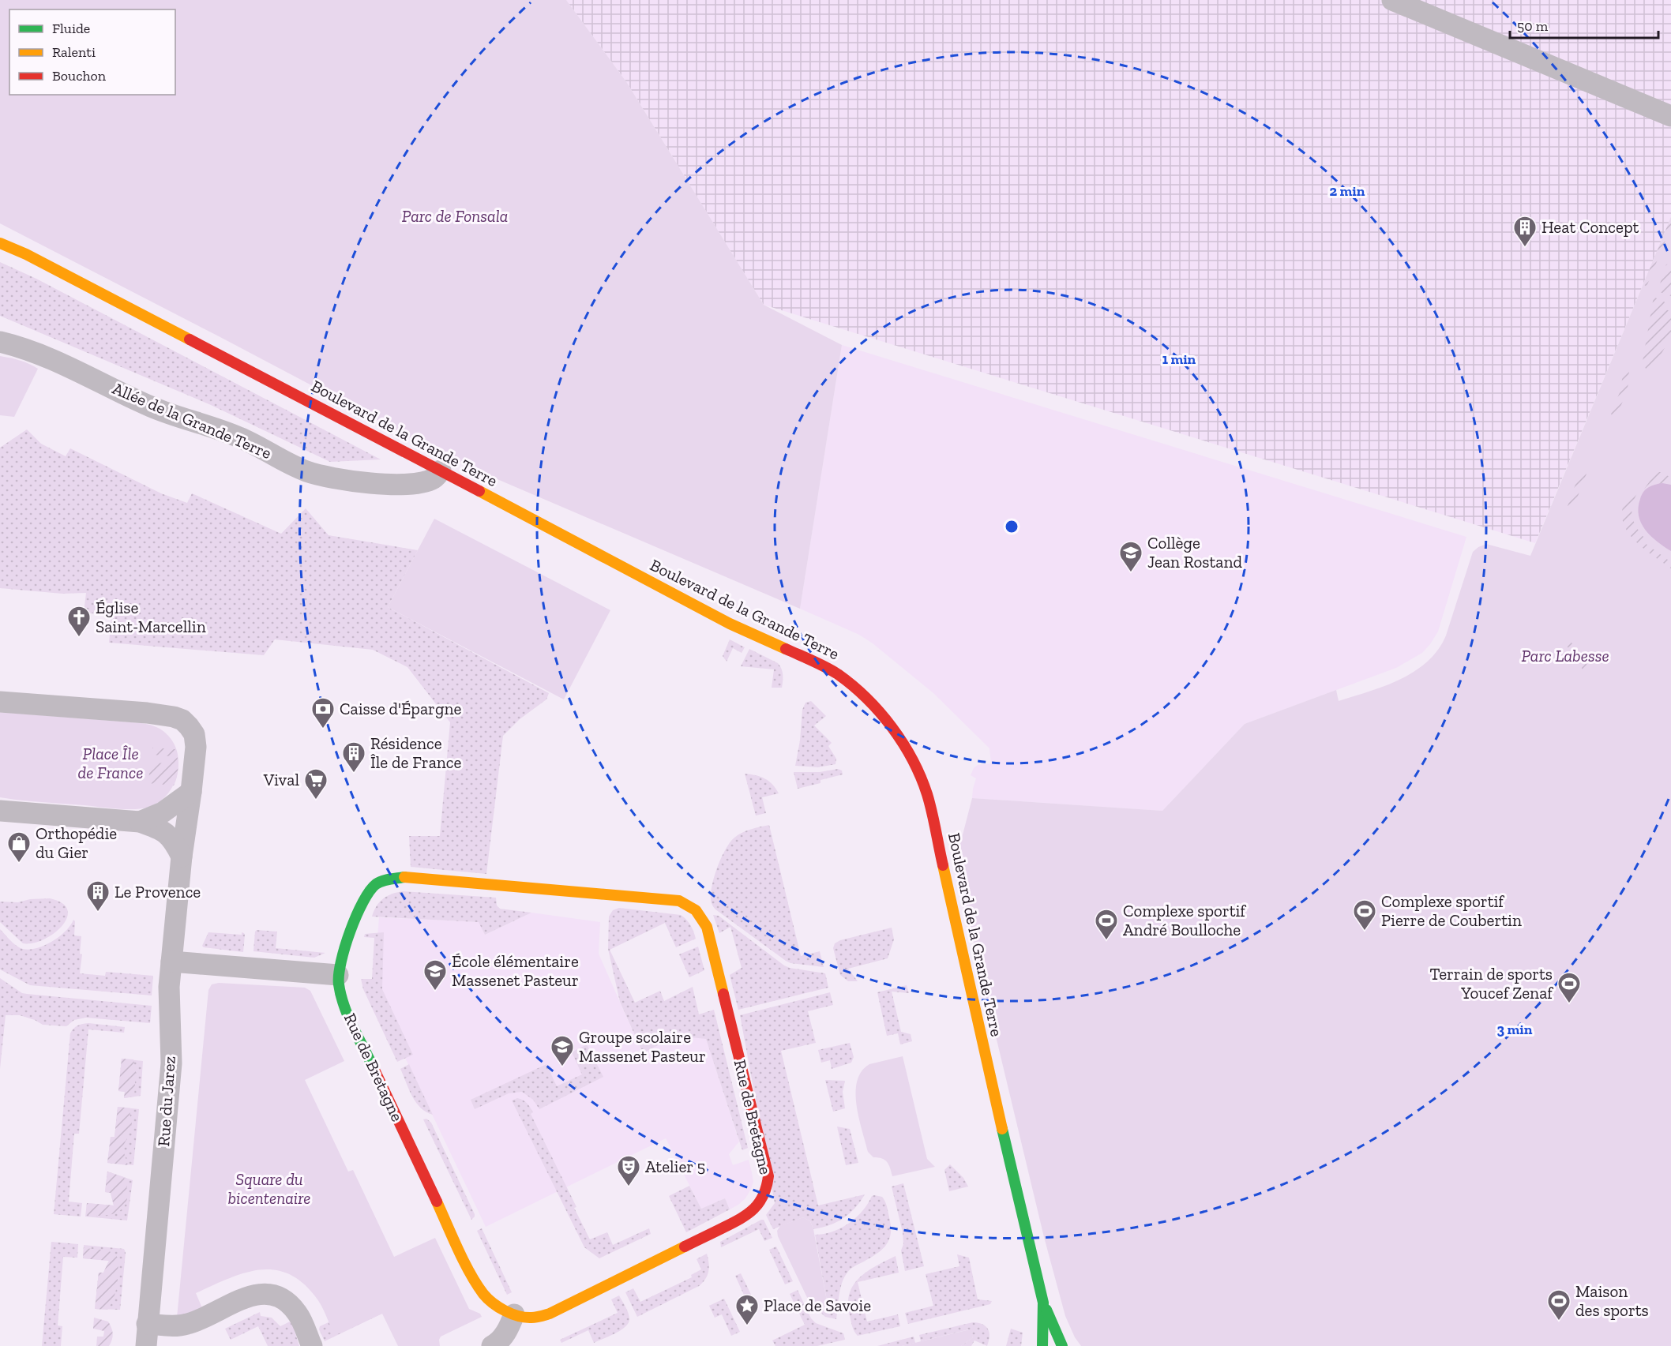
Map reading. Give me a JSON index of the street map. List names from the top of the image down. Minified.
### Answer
{"streets":{"street":["Allée de la Grande Terre","Boulevard de la Grande Terre","Rue de Bretagne","Rue du Jarez"]},"crossings":[["Allée de la Grande Terre","Boulevard de la Grande Terre"]],"parks":["Parc de Fonsala","Parc Labesse","Place Île de France","Square du bicentenaire"],"places":{"building":["Heat Concept","Résidence Île de France","Le Provence"],"school or university":["Collège Jean Rostand","École élémentaire Massenet Pasteur","Groupe scolaire Massenet Pasteur"],"church":["Église Saint-Marcellin"],"bank":["Caisse d'Épargne"],"supermarket":["Vival"],"shop":["Orthopédie du Gier"],"sports":["Complexe sportif Pierre de Coubertin","Complexe sportif André Boulloche","Terrain de sports Youcef Zenaf","Maison des sports"],"theatre":["Atelier 5"],"place":["Place de Savoie"]},"legend":["Fluide","Ralenti","Bouchon"],"scale_bar":"50 m","rings":["2 min","1 min","3 min"]}
